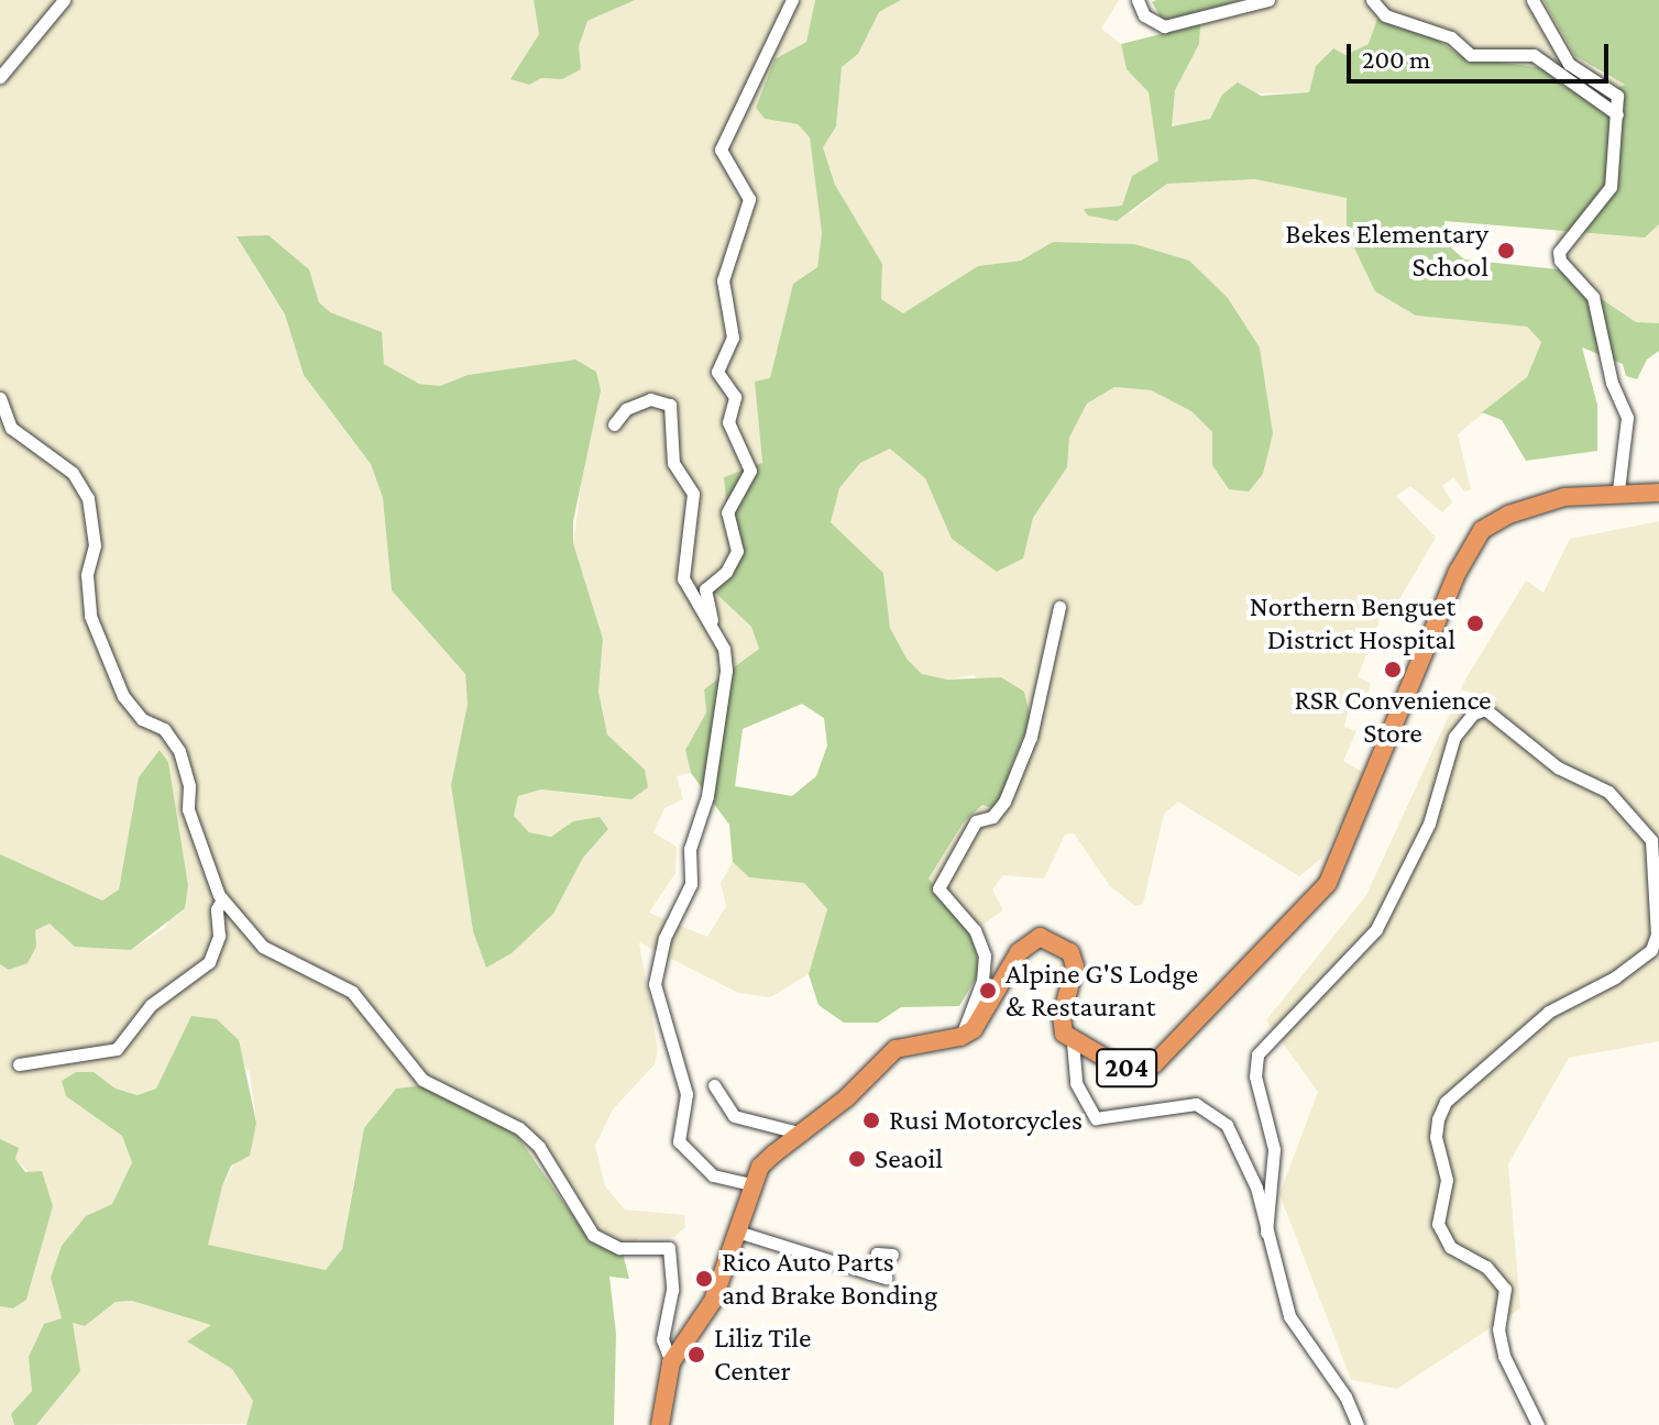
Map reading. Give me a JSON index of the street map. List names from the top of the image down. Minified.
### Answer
{"streets":{"highway":["204"]},"places":["Bekes Elementary School","Northern Benguet District Hospital","RSR Convenience Store","Alpine G'S Lodge & Restaurant","Rusi Motorcycles","Seaoil","Rico Auto Parts and Brake Bonding","Liliz Tile Center"],"scale_bar":"200 m"}
